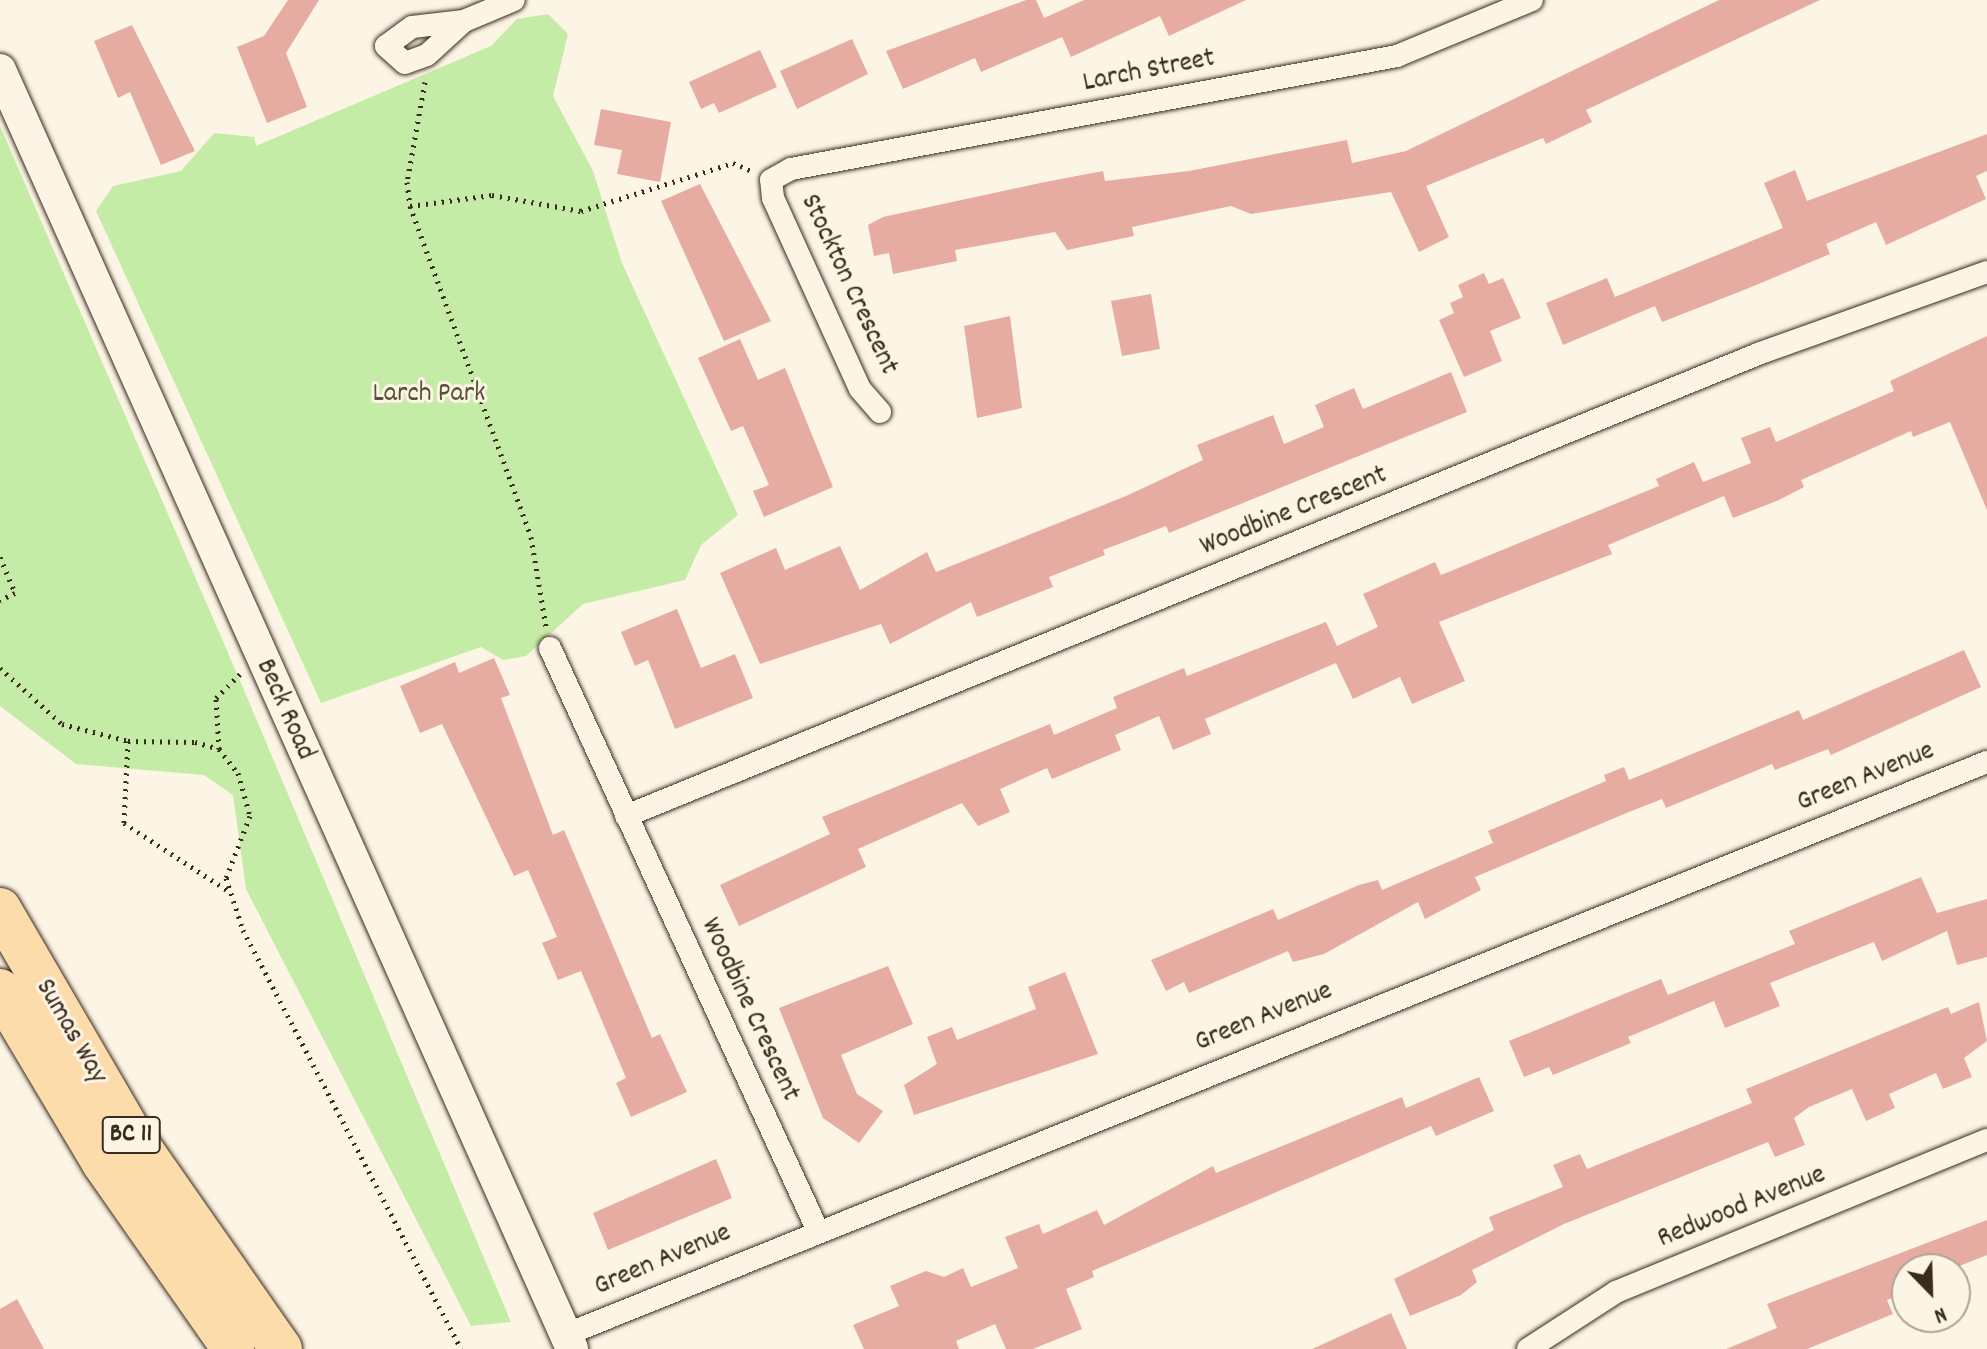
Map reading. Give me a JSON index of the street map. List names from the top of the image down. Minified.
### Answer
{"streets":{"highway":["Sumas Way","BC 11"],"street":["Larch Street","Stockton Crescent","Woodbine Crescent","Beck Road","Green Avenue","Redwood Avenue"]},"crossings":[["Larch Street","Stockton Crescent"],["Woodbine Crescent","Green Avenue"],["Beck Road","Green Avenue"]],"parks":["Larch Park"],"north":"bottom right"}
